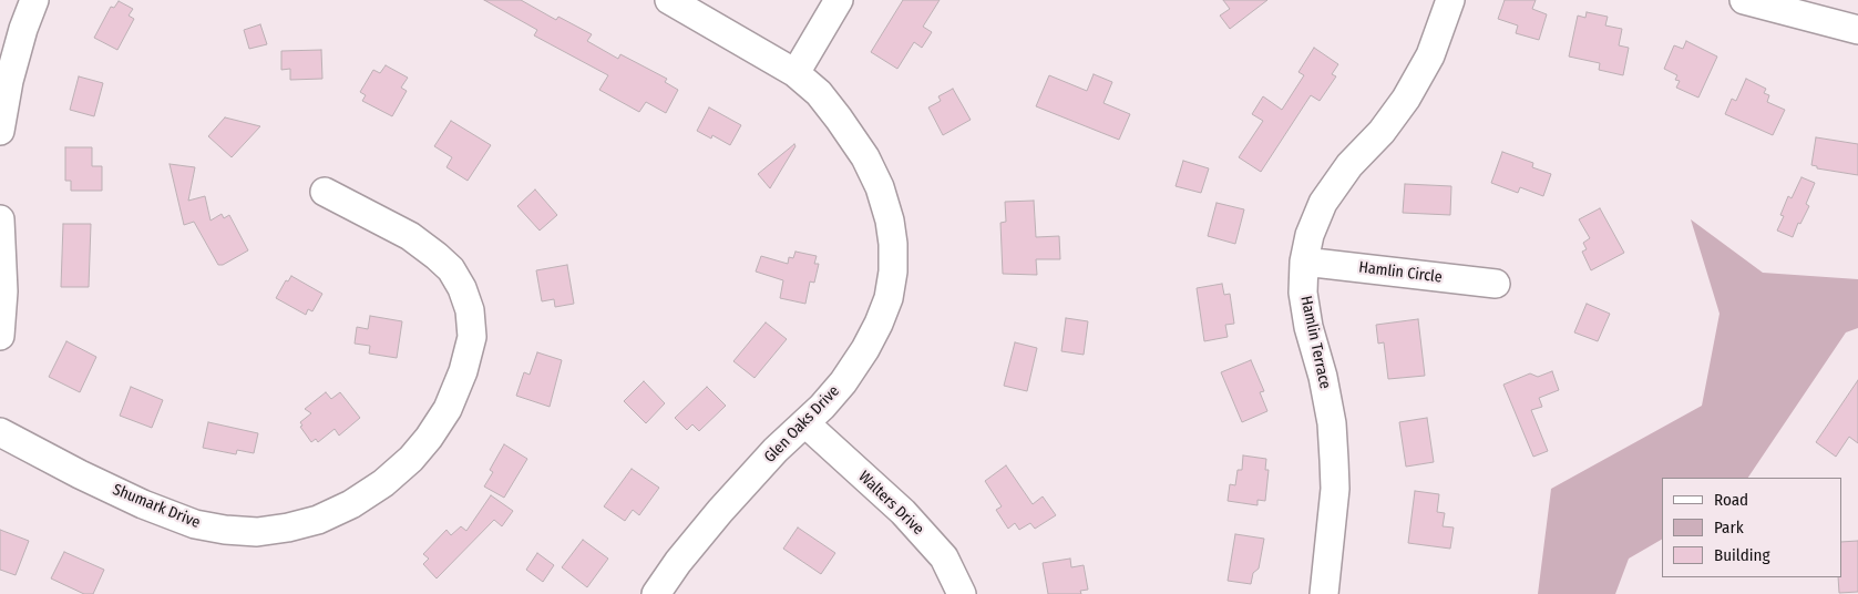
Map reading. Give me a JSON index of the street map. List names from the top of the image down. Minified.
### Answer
{"streets":{"street":["Hamlin Circle","Hamlin Terrace","Glen Oaks Drive","Walters Drive","Shumark Drive"]},"crossings":[["Hamlin Circle","Hamlin Terrace"],["Glen Oaks Drive","Walters Drive"]],"legend":["Road","Park","Building"]}
